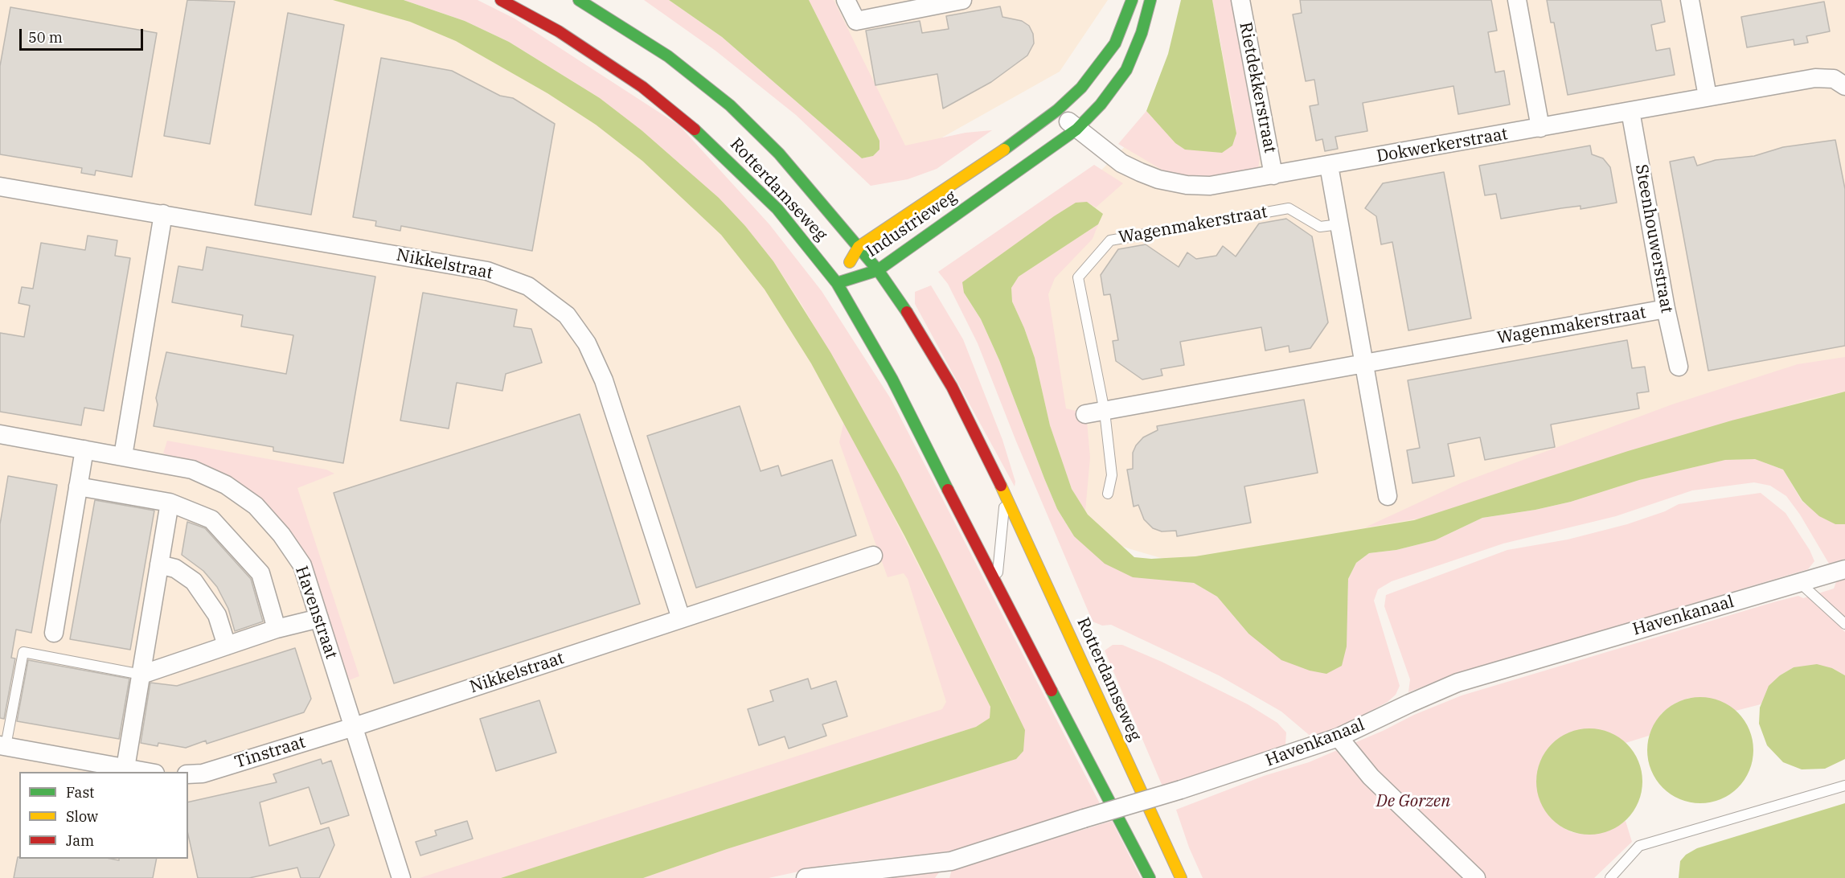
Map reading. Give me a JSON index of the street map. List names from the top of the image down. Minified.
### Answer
{"streets":{"main road":["Rotterdamseweg","Industrieweg"],"street":["Rietdekkerstraat","Dokwerkerstraat","Wagenmakerstraat","Steenhouwerstraat","Nikkelstraat","Havenstraat","Havenkanaal","Tinstraat"]},"crossings":[["Rietdekkerstraat","Dokwerkerstraat"],["Dokwerkerstraat","Industrieweg"],["Dokwerkerstraat","Steenhouwerstraat"],["Rotterdamseweg","Industrieweg"],["Wagenmakerstraat","Steenhouwerstraat"],["Nikkelstraat","Havenstraat"],["Nikkelstraat","Tinstraat"],["Havenstraat","Tinstraat"]],"parks":["De Gorzen"],"legend":["Fast","Slow","Jam"],"scale_bar":"50 m"}
